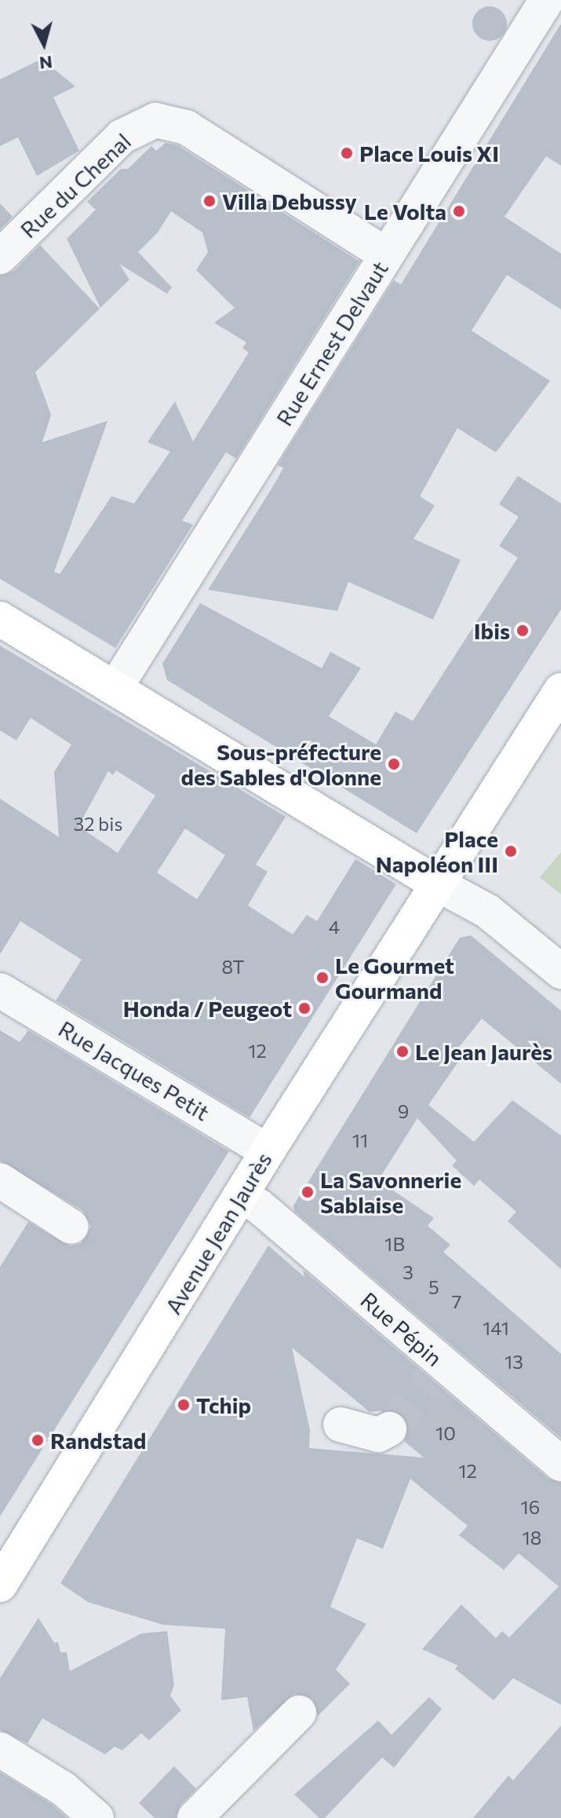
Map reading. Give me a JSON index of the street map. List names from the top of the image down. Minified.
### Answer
{"streets":{"main road":["Avenue Jean Jaurès"],"street":["Rue du Chenal","Rue Ernest Delvaut","Rue Jacques Petit","Rue Pépin"]},"crossings":[["Rue du Chenal","Rue Ernest Delvaut"],["Rue Jacques Petit","Avenue Jean Jaurès"],["Avenue Jean Jaurès","Rue Pépin"]],"places":["Place Louis XI","Villa Debussy","Le Volta","Ibis","Sous-préfecture des Sables d'Olonne","Place Napoléon III","Le Gourmet Gourmand","Honda / Peugeot","Le Jean Jaurès","La Savonnerie Sablaise","Tchip","Randstad"],"house_numbers":["32 bis","4","8T","12","9","11","1B","3","5","7","141","13","10","12","16","18"],"north":"bottom"}
